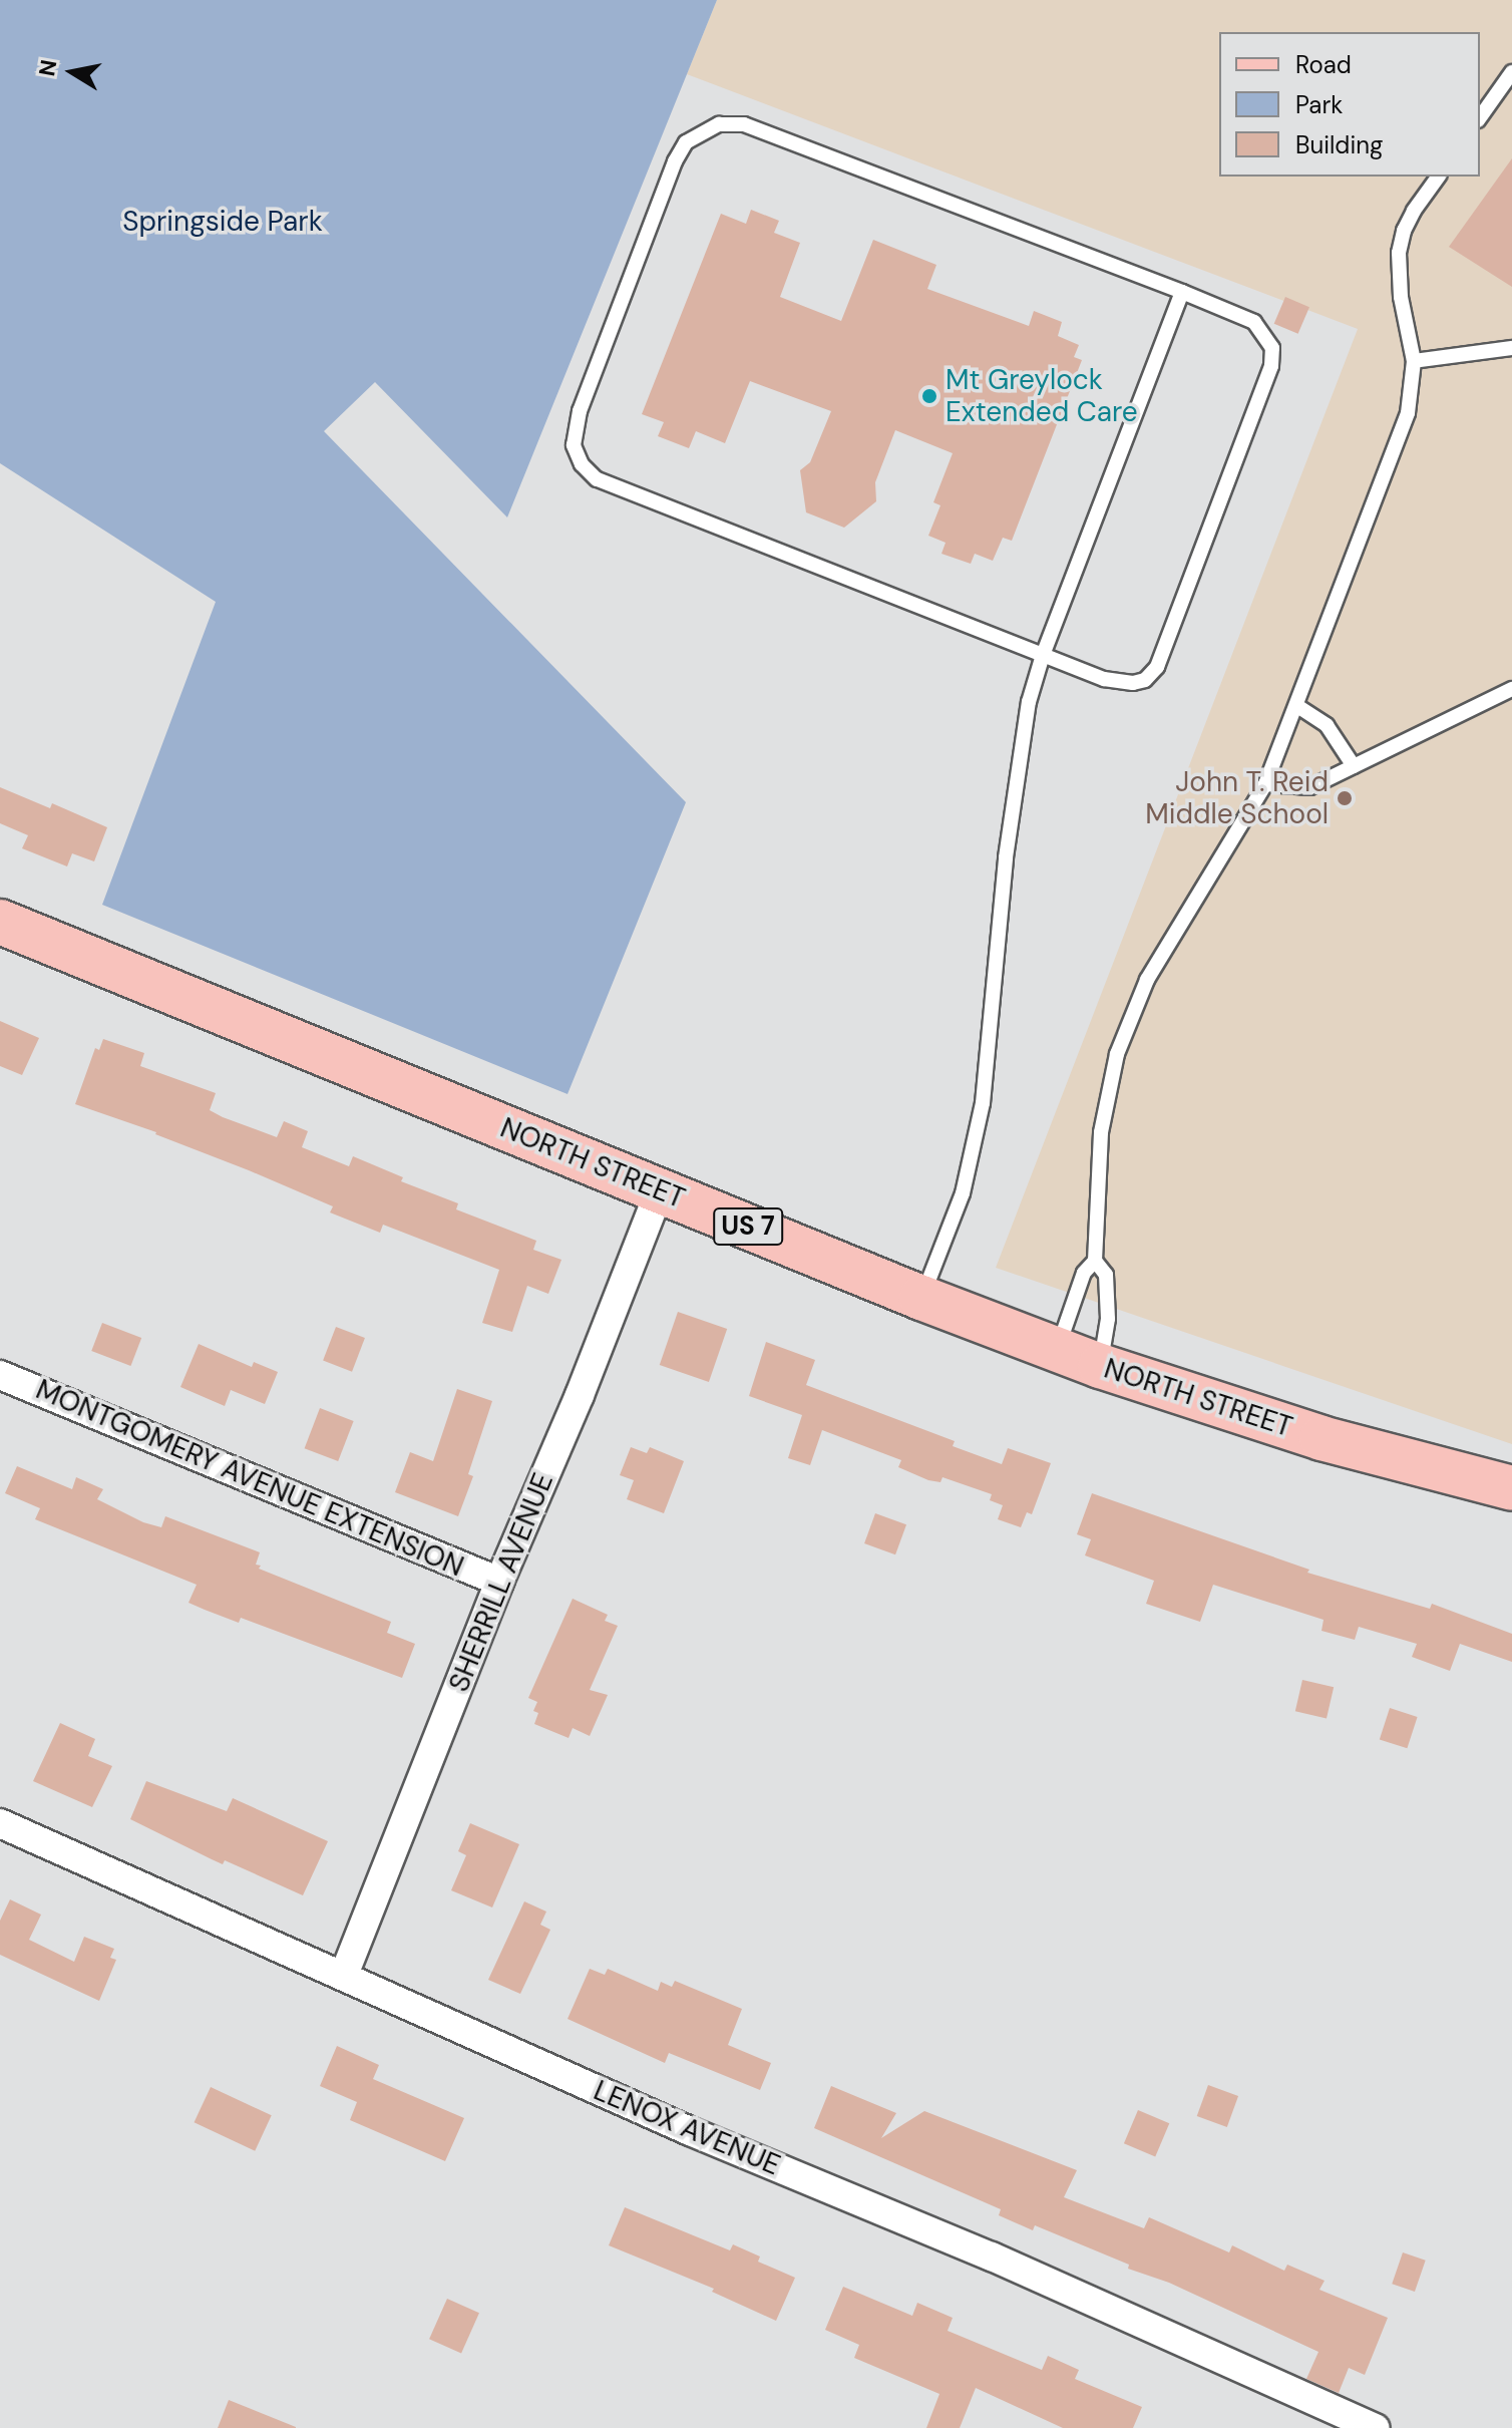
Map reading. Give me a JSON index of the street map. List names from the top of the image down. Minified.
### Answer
{"streets":{"main road":["NORTH STREET","US 7"],"street":["MONTGOMERY AVENUE EXTENSION","SHERRILL AVENUE","LENOX AVENUE"]},"crossings":[["NORTH STREET","SHERRILL AVENUE"],["MONTGOMERY AVENUE EXTENSION","SHERRILL AVENUE"],["SHERRILL AVENUE","LENOX AVENUE"]],"parks":["Springside Park"],"places":["Mt Greylock Extended Care","John T. Reid Middle School"],"legend":["Road","Park","Building"],"north":"left"}
